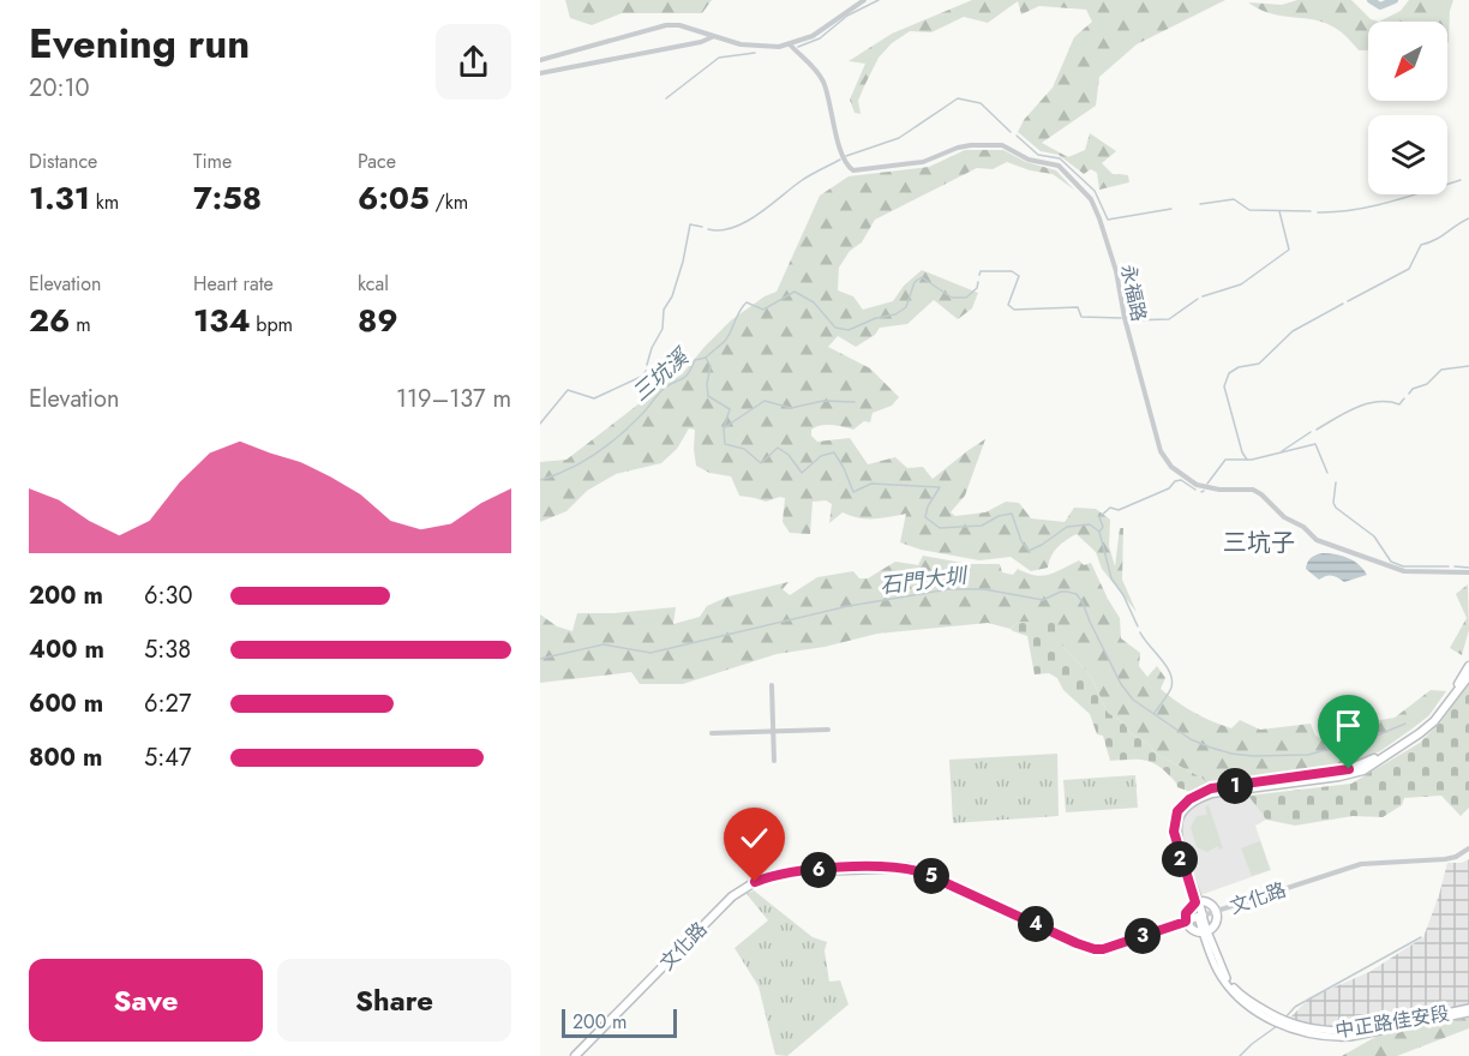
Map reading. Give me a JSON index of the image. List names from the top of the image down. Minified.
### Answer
{"streets":{"main road":["文化路","中正路佳安段"],"street":["永福路"]},"crossings":[["文化路","中正路佳安段"]],"districts":["三坑子"],"water":["三坑溪","石門大圳"],"scale_bar":"200 m","north":"bottom left","page":{"heading":["Evening run","20:10"],"stats":[["Distance","1.31 km"],["Time","7:58"],["Pace","6:05 /km"],["Elevation","26 m"],["Heart rate","134 bpm"],["kcal","89"]],"chart":["Elevation","119–137 m"],"list":[{"name":"200 m","note":"6:30"},{"name":"400 m","note":"5:38"},{"name":"600 m","note":"6:27"},{"name":"800 m","note":"5:47"}],"pins":["1","2","6","5","4","3"],"buttons":["Save","Share"],"scale":"200 m"}}
